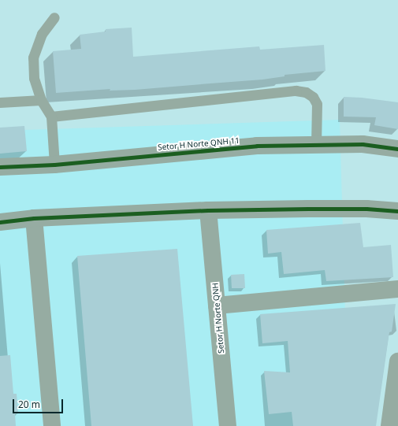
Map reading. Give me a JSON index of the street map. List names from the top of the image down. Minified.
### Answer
{"streets":{"street":["Setor H Norte QNH 11","Setor H Norte QNH"]},"scale_bar":"20 m"}
